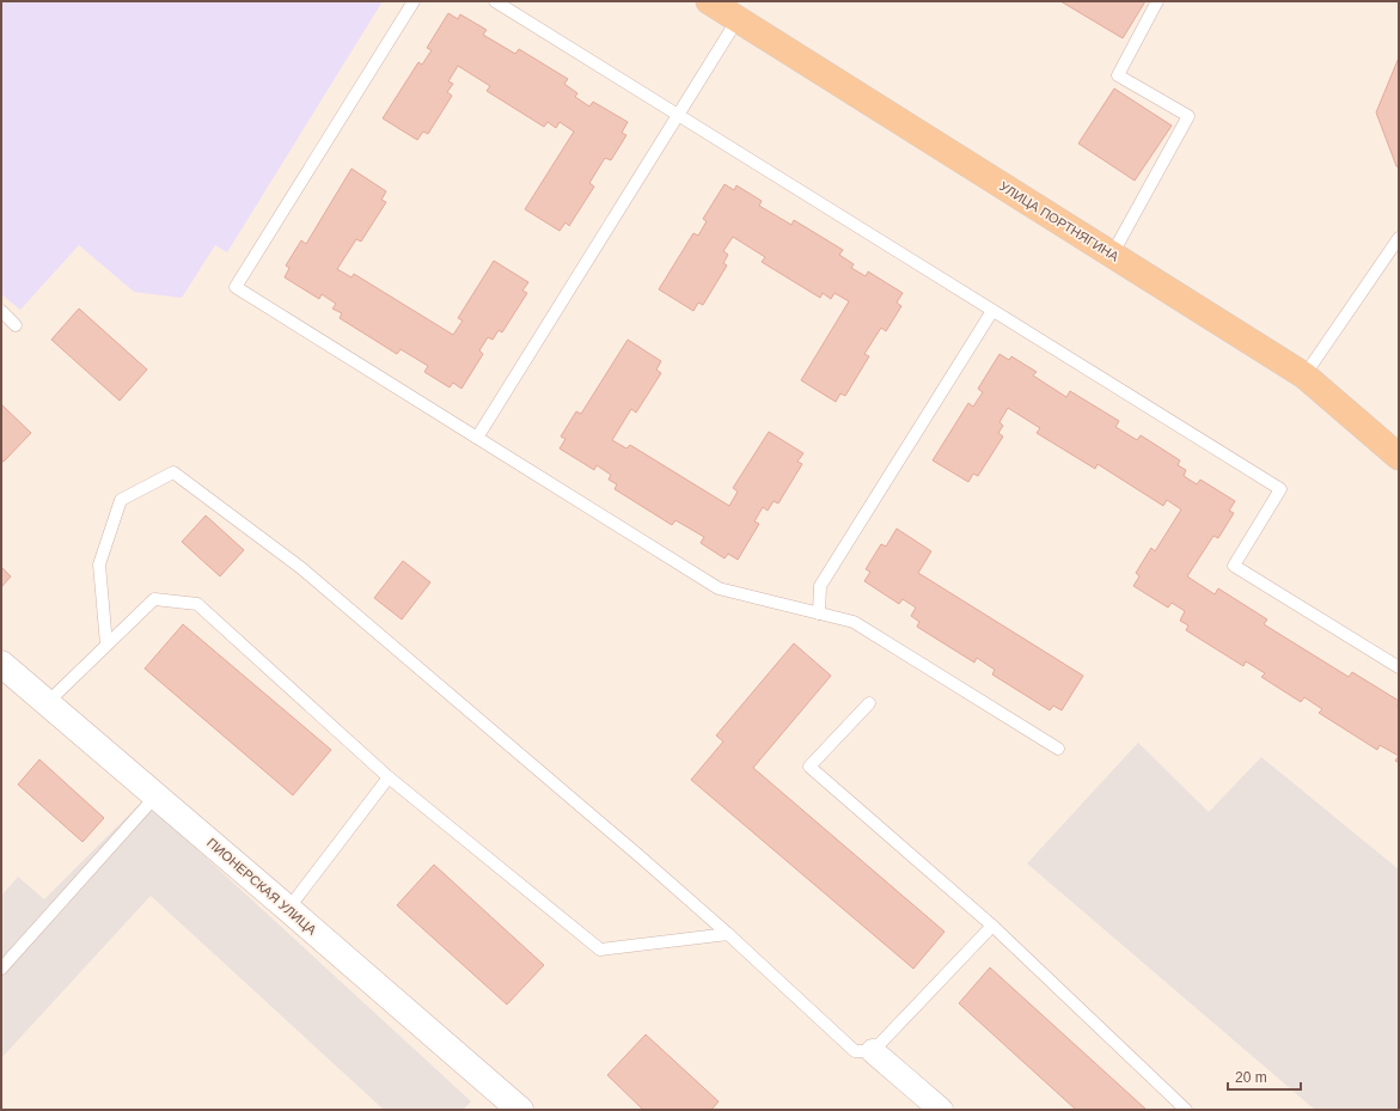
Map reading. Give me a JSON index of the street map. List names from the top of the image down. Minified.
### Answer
{"streets":{"main road":["УЛИЦА ПОРТНЯГИНА"],"street":["ПИОНЕРСКАЯ УЛИЦА"]},"scale_bar":"20 m"}
